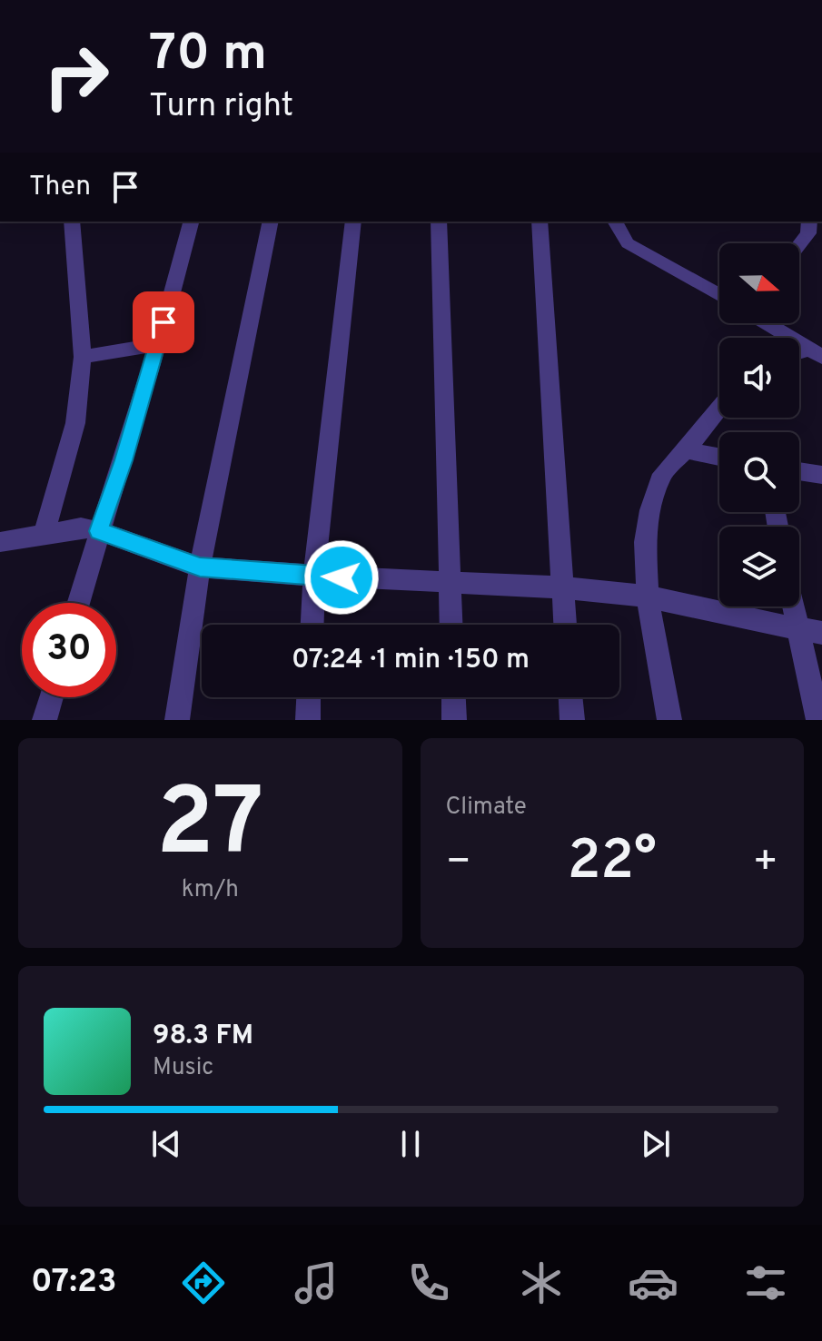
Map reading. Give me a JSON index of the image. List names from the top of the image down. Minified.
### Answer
{"north":"right","page":{"turn":["70 m","Turn right"],"then":"Then","limit":"30","trip":"07:24 · 1 min · 150 m","tile":[["27","km/h"],"Climate"],"heat":["−","22°","+"],"song":["98.3 FM","Music"],"tabs":"07:23"}}
